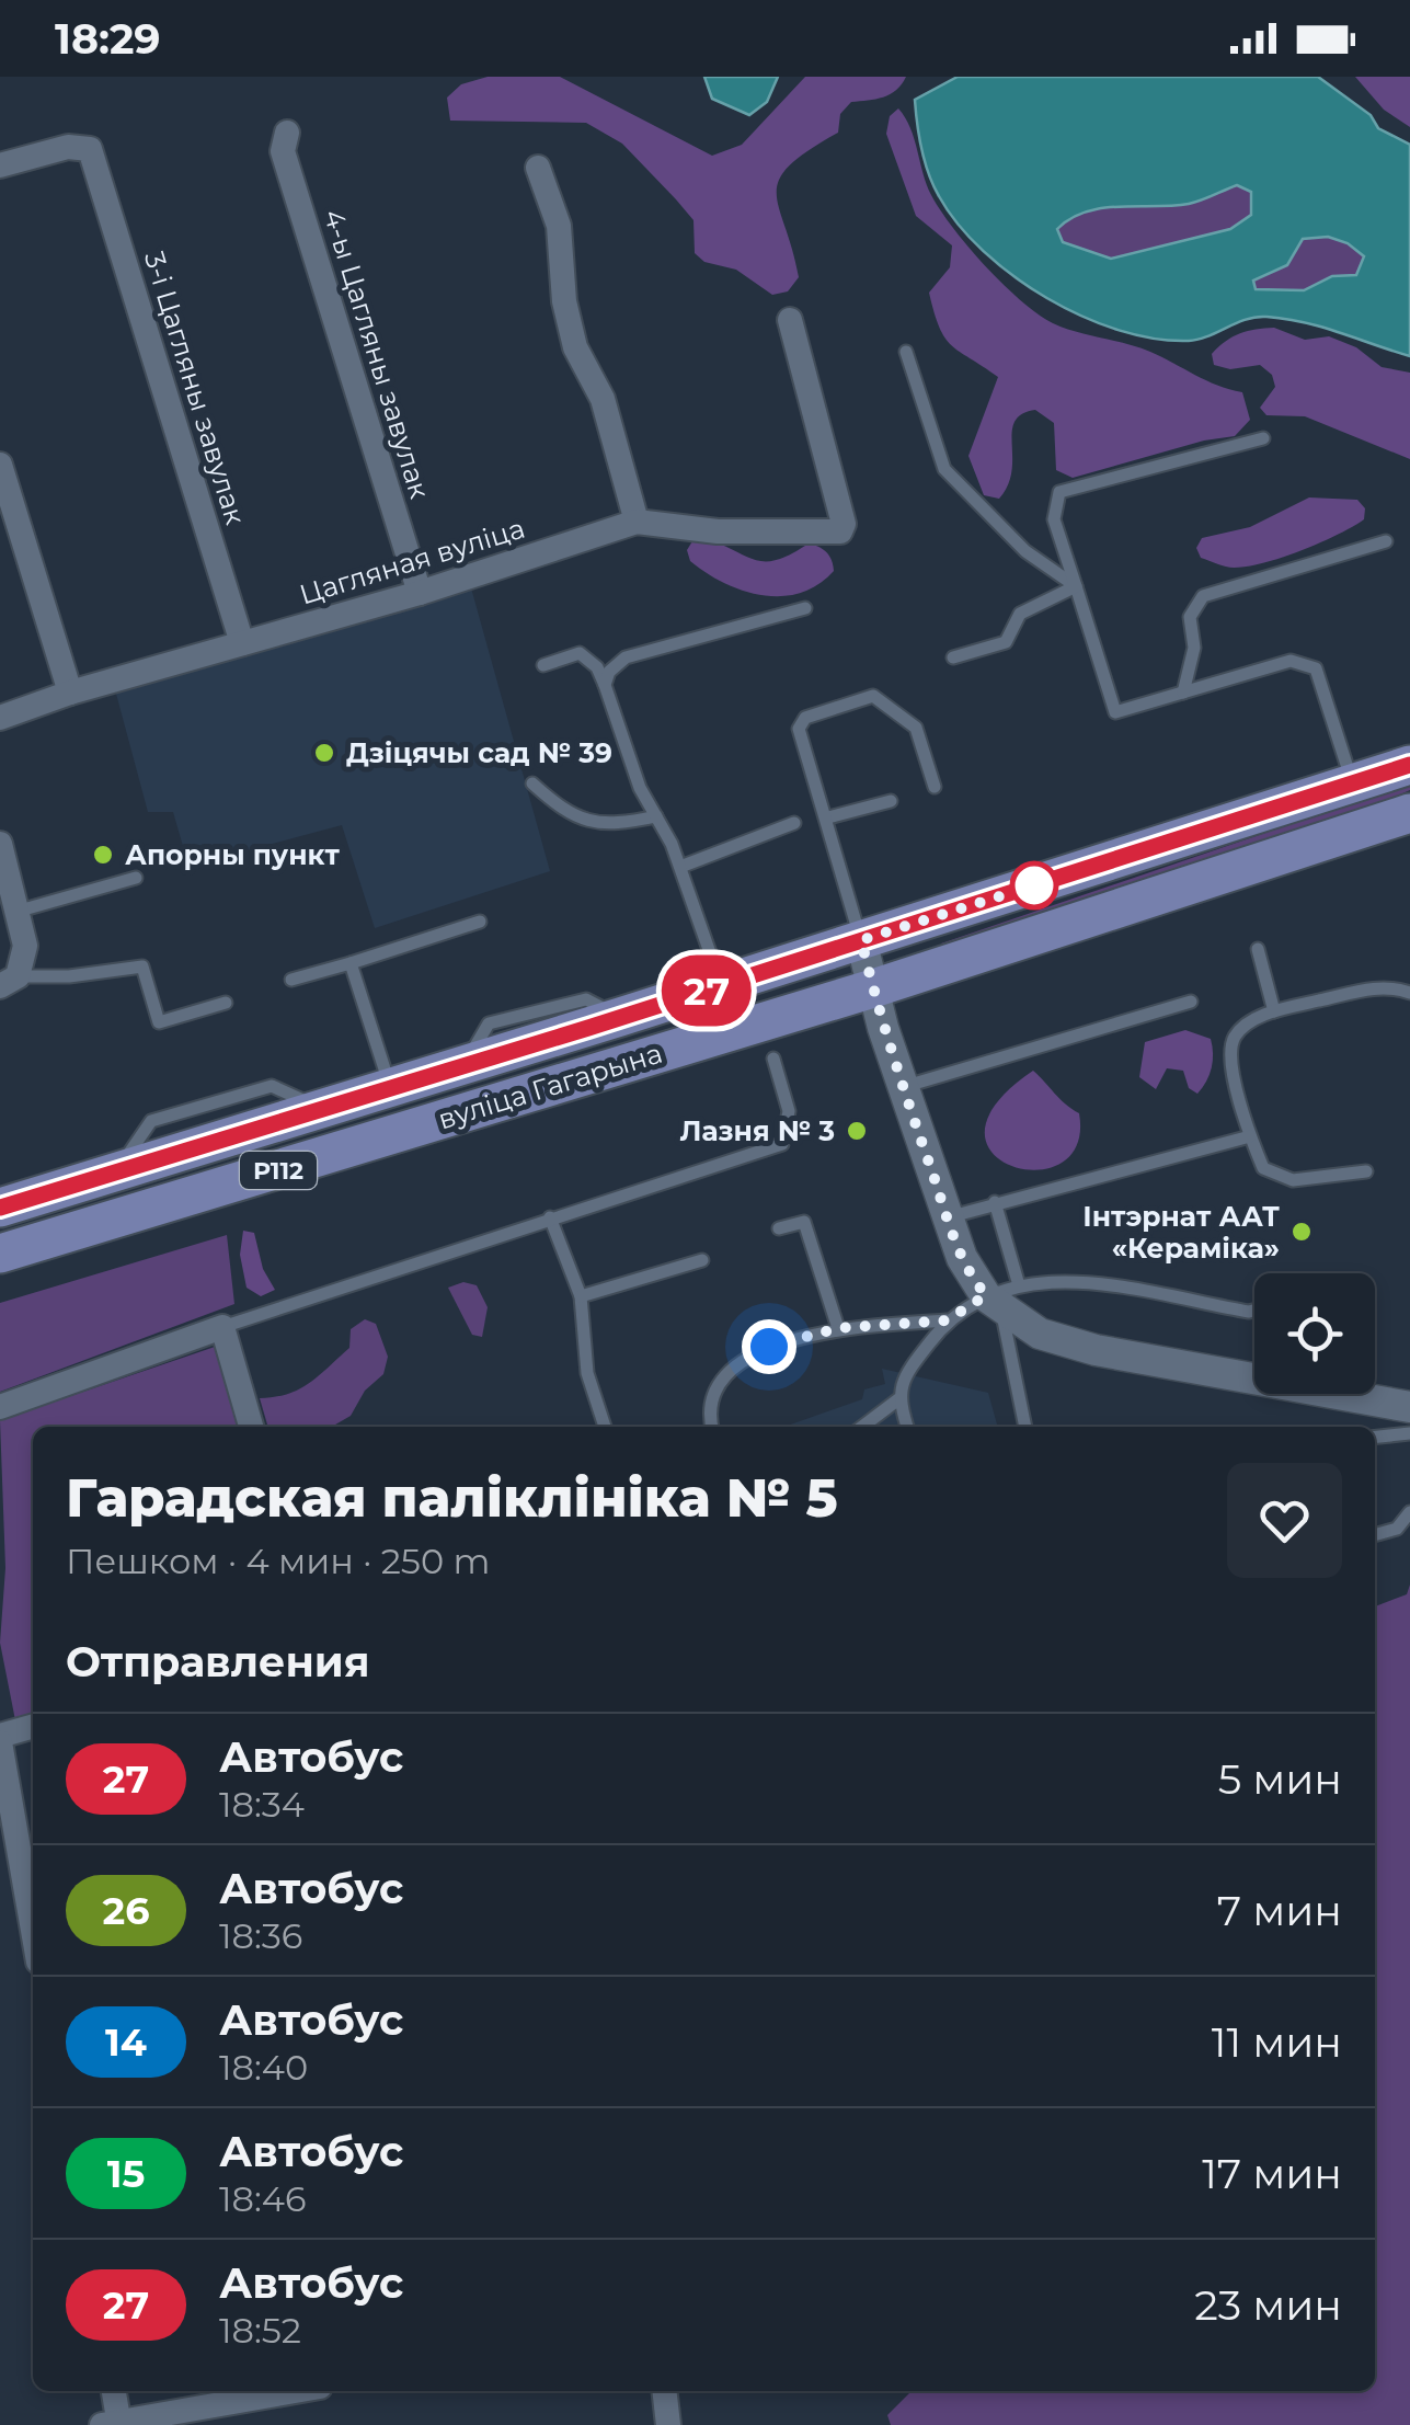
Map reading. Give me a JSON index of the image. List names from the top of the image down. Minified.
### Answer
{"streets":{"main road":["вуліца Гагарына","Р112"],"street":["4-ы Цагляны завулак","3-і Цагляны завулак","Цагляная вуліца"]},"crossings":[["4-ы Цагляны завулак","Цагляная вуліца"],["3-і Цагляны завулак","Цагляная вуліца"]],"places":["Дзіцячы сад № 39","Апорны пункт","Лазня № 3","Інтэрнат ААТ «Кераміка»"],"lines":["bus line 27"],"page":{"status":"18:29","on_map":"27","heading":[["Гарадская паліклініка № 5","Пешком · 4 мин · 250 m"],"Отправления"],"list":[{"mark":"27","name":"Автобус","note":"18:34","value":"5 мин"},{"mark":"26","name":"Автобус","note":"18:36","value":"7 мин"},{"mark":"14","name":"Автобус","note":"18:40","value":"11 мин"},{"mark":"15","name":"Автобус","note":"18:46","value":"17 мин"},{"mark":"27","name":"Автобус","note":"18:52","value":"23 мин"}]}}
